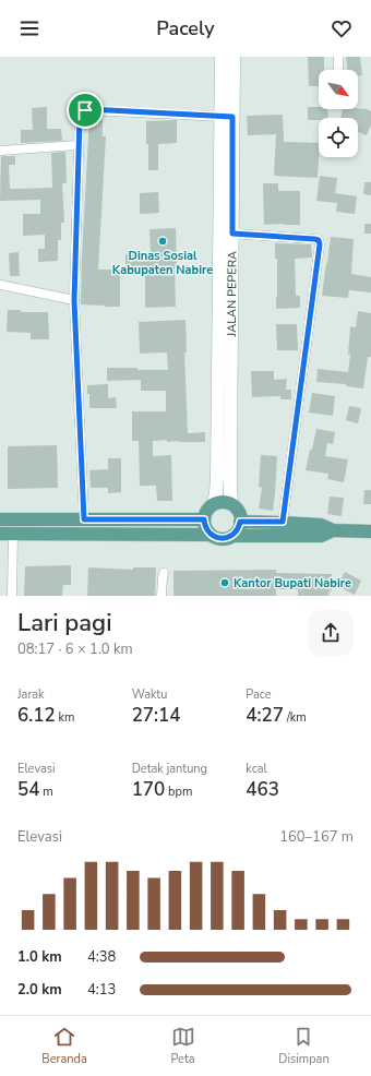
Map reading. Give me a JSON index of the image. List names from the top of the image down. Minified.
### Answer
{"streets":{"main road":["JALAN PEPERA"]},"places":["Dinas Sosial Kabupaten Nabire","Kantor Bupati Nabire"],"north":"bottom right","page":{"header":"Pacely","heading":["Lari pagi","08:17 · 6 × 1.0 km"],"stats":[["Jarak","6.12 km"],["Waktu","27:14"],["Pace","4:27 /km"],["Elevasi","54 m"],["Detak jantung","170 bpm"],["kcal","463"]],"chart":["Elevasi","160–167 m"],"list":[{"name":"1.0 km","note":"4:38"},{"name":"2.0 km","note":"4:13"}],"tabs":["Beranda","Peta","Disimpan"]}}
